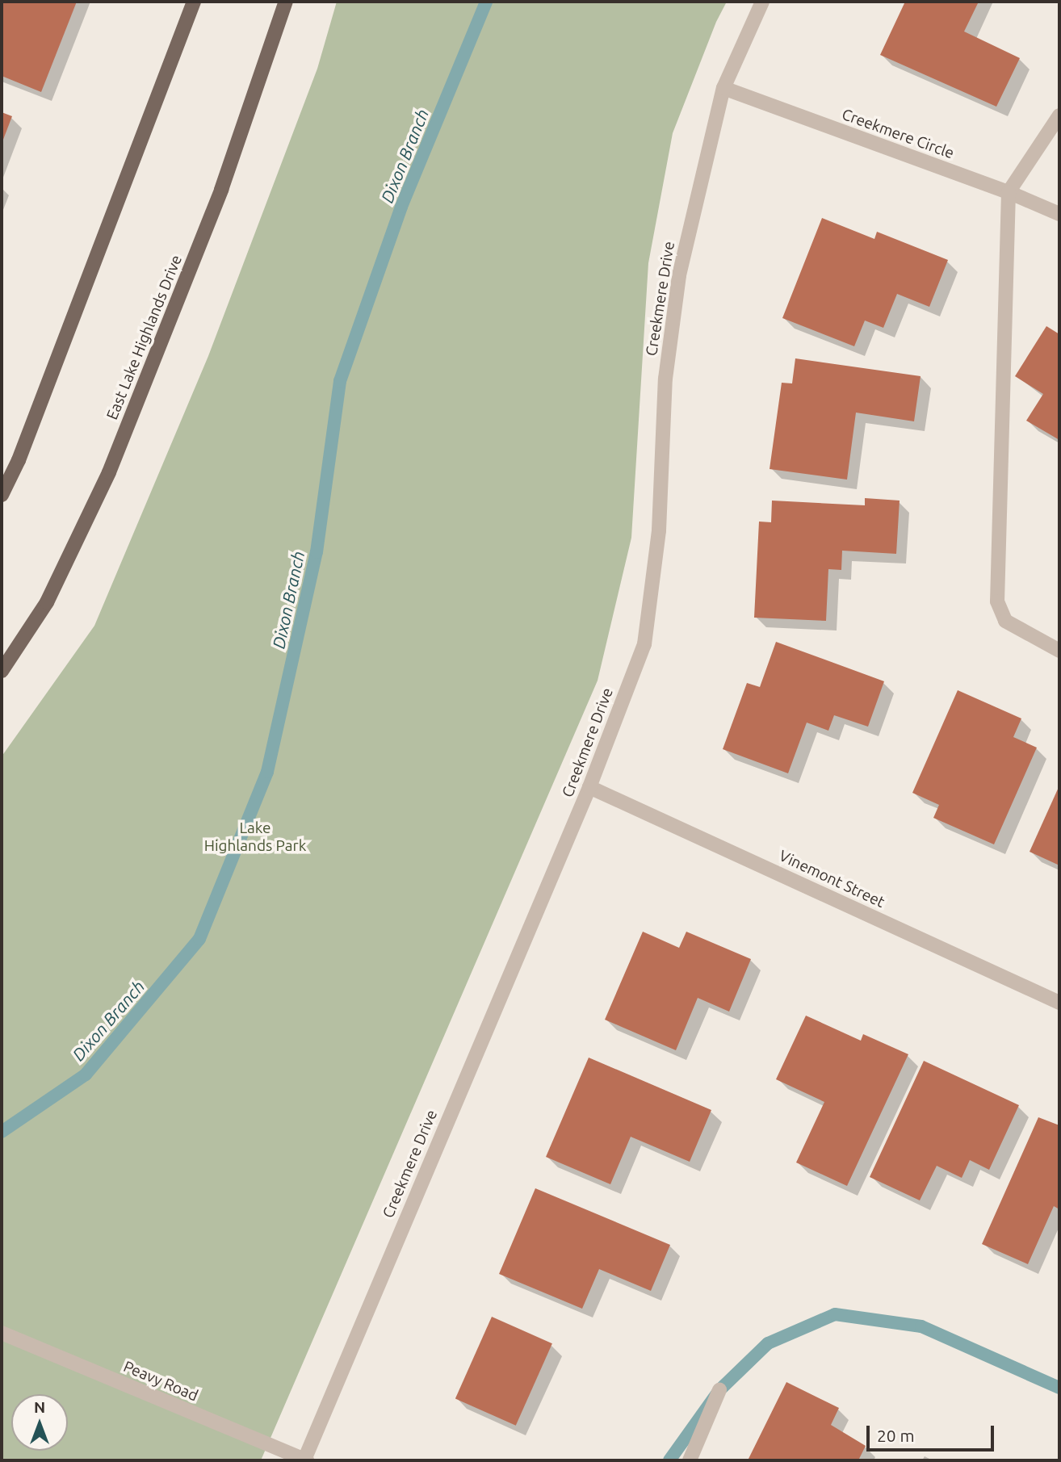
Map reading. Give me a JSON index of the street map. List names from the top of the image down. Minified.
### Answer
{"streets":{"main road":["East Lake Highlands Drive"],"street":["Creekmere Circle","Creekmere Drive","Vinemont Street","Peavy Road"]},"crossings":[["Creekmere Circle","Creekmere Drive"],["Creekmere Drive","Vinemont Street"],["Creekmere Drive","Peavy Road"]],"water":["Dixon Branch"],"parks":["Lake Highlands Park"],"scale_bar":"20 m","north":"top"}
